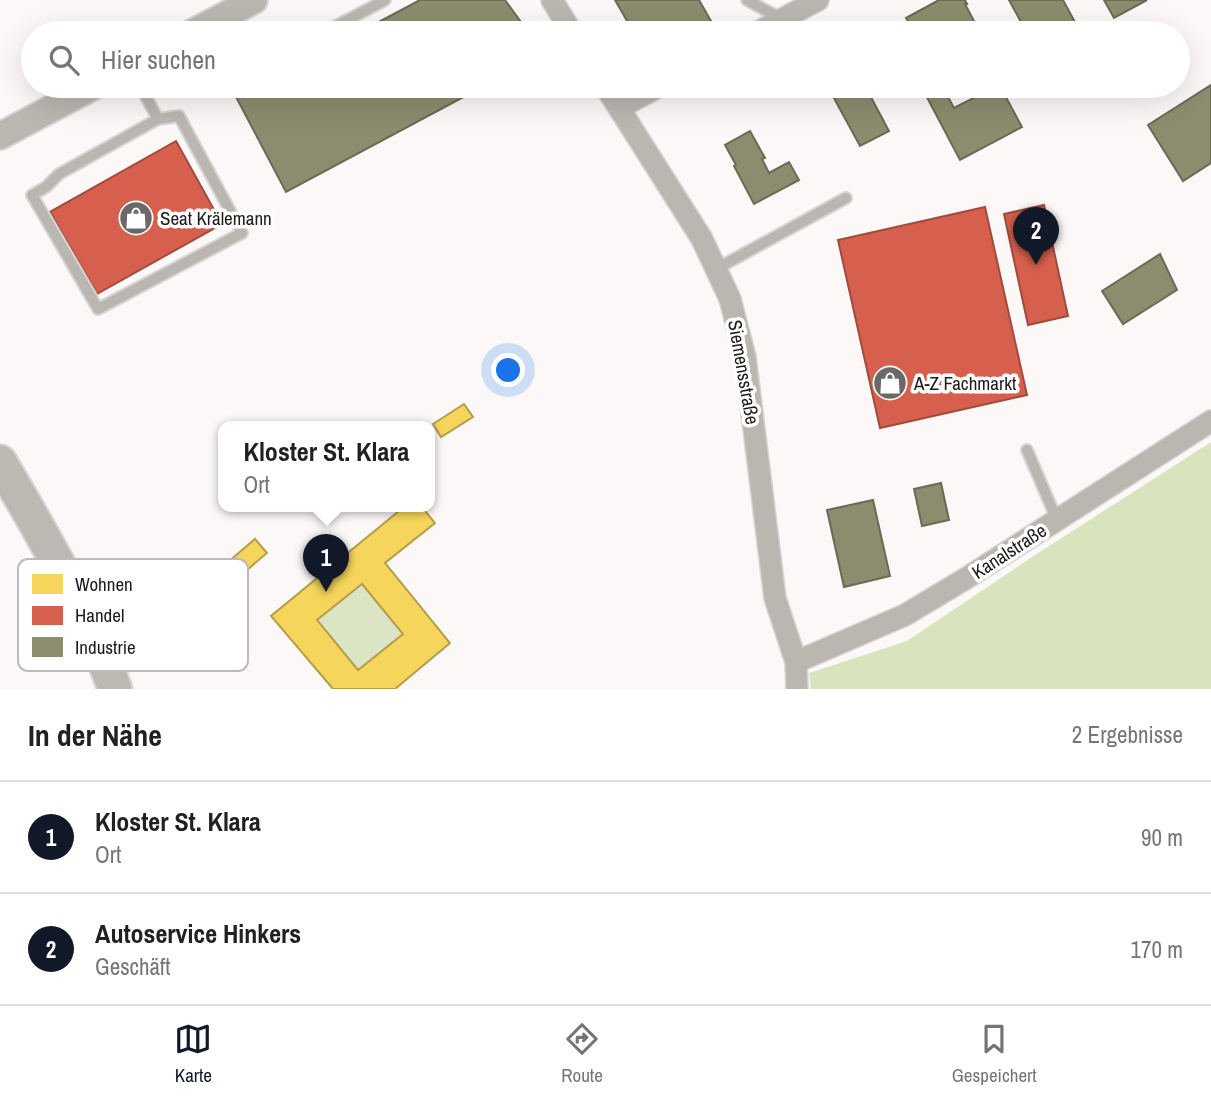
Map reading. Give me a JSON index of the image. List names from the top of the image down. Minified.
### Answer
{"streets":{"street":["Siemensstraße","Kanalstraße"]},"crossings":[["Siemensstraße","Kanalstraße"]],"places":{"shop":["Seat Krälemann","A-Z Fachmarkt"]},"legend":["Wohnen","Handel","Industrie"],"page":{"search":"Hier suchen","pins":["2","1"],"popup":["Kloster St. Klara","Ort"],"heading":["In der Nähe","2 Ergebnisse"],"list":[{"mark":"1","name":"Kloster St. Klara","note":"Ort","value":"90 m"},{"mark":"2","name":"Autoservice Hinkers","note":"Geschäft","value":"170 m"}],"nav":["Karte","Route","Gespeichert"]}}
